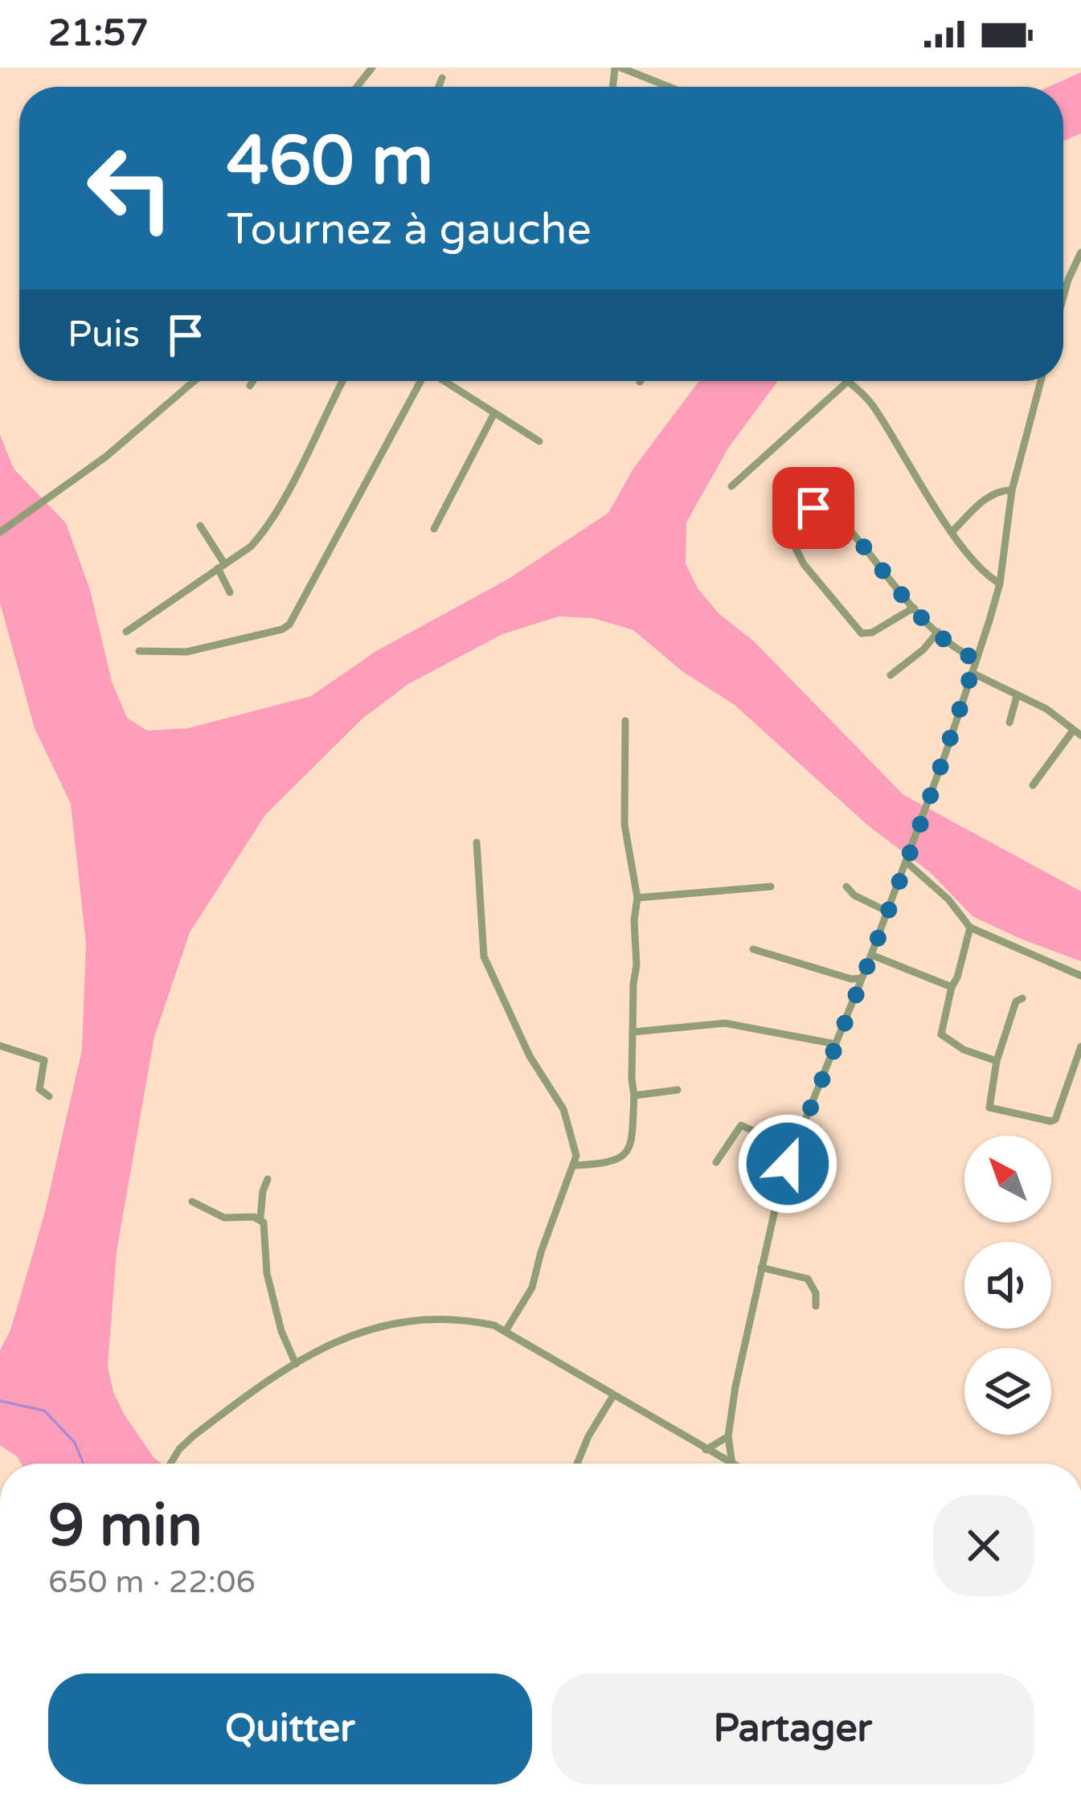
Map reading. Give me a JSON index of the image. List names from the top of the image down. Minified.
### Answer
{"north":"top left","page":{"status":"21:57","turn":["460 m","Tournez à gauche"],"then":"Puis","heading":["9 min","650 m · 22:06"],"buttons":["Quitter","Partager"]}}
